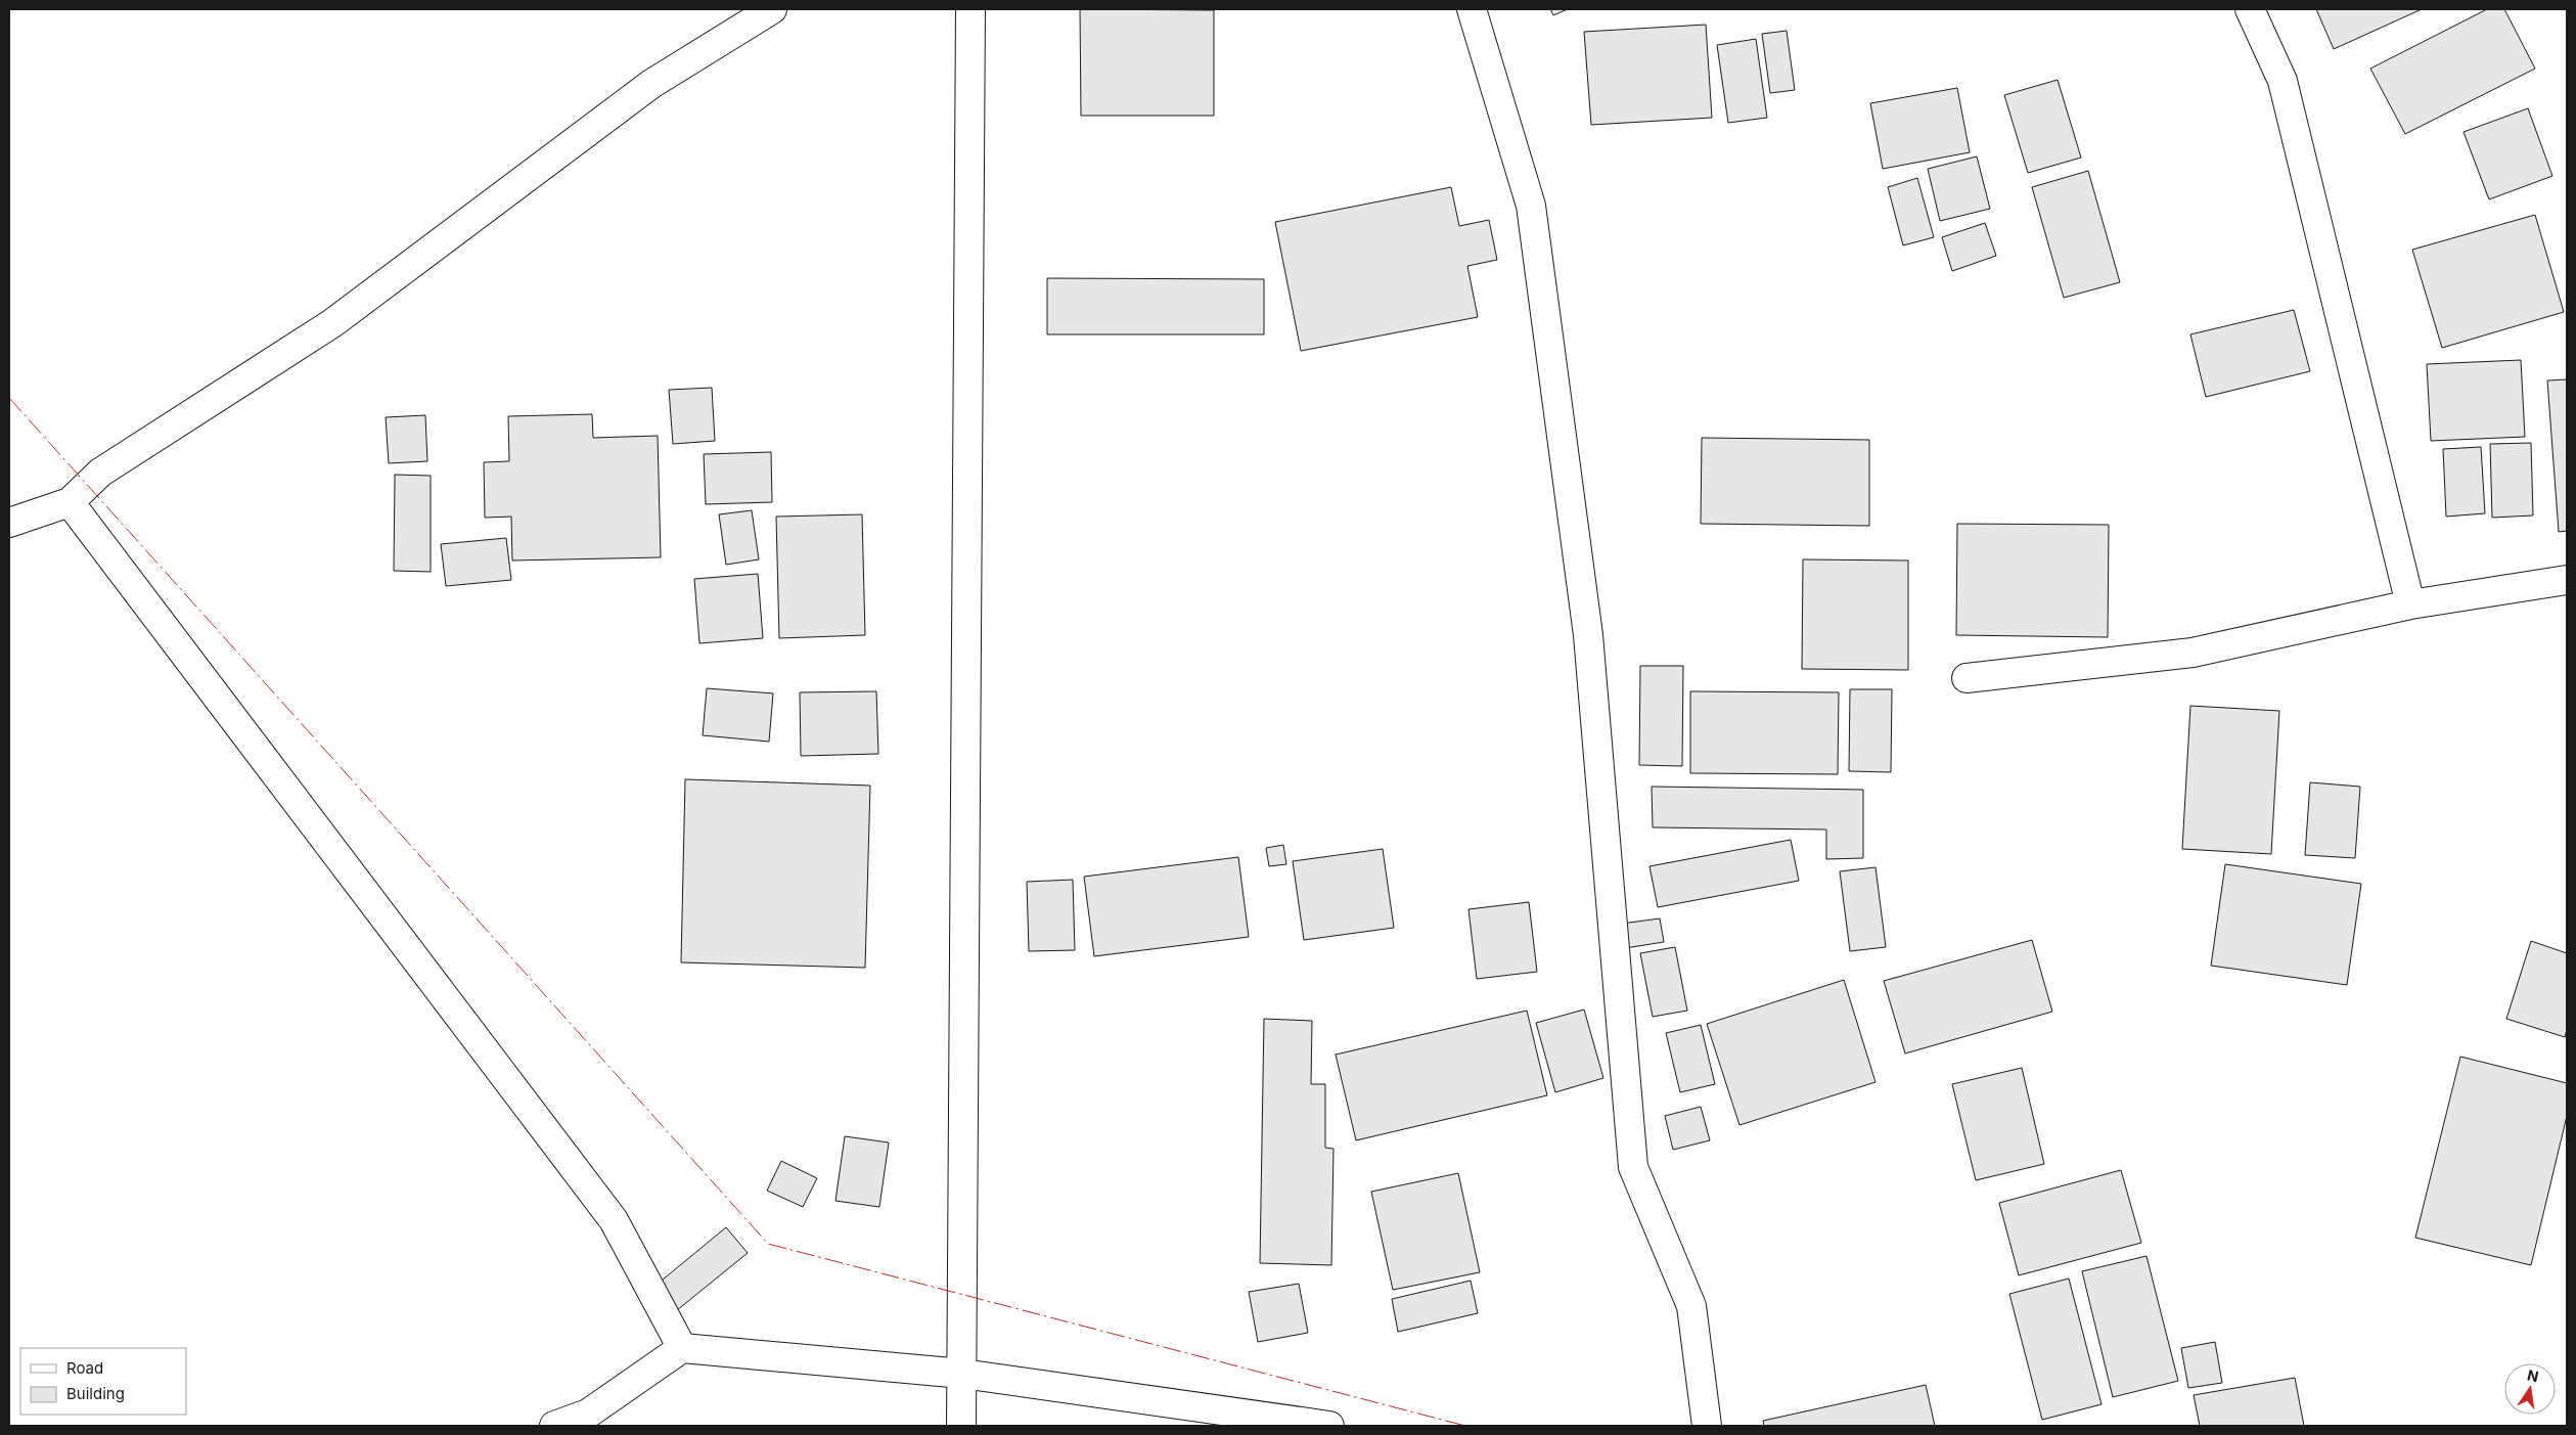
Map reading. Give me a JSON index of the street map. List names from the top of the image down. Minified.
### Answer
{"legend":["Road","Building"],"north":"top"}
